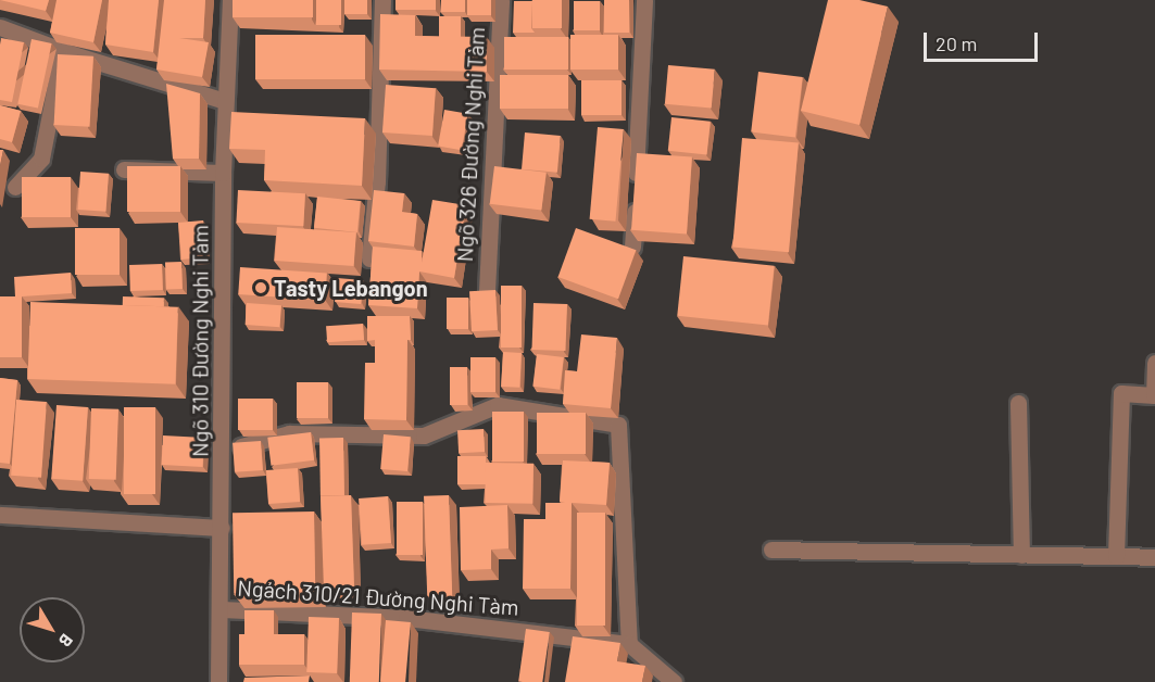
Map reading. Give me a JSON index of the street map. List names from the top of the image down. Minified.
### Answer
{"streets":{"street":["Ngõ 326 Đường Nghi Tàm","Ngõ 310 Đường Nghi Tàm","Ngách 310/21 Đường Nghi Tàm"]},"crossings":[["Ngõ 310 Đường Nghi Tàm","Ngách 310/21 Đường Nghi Tàm"]],"places":["Tasty Lebangon"],"scale_bar":"20 m","north":"bottom right"}
